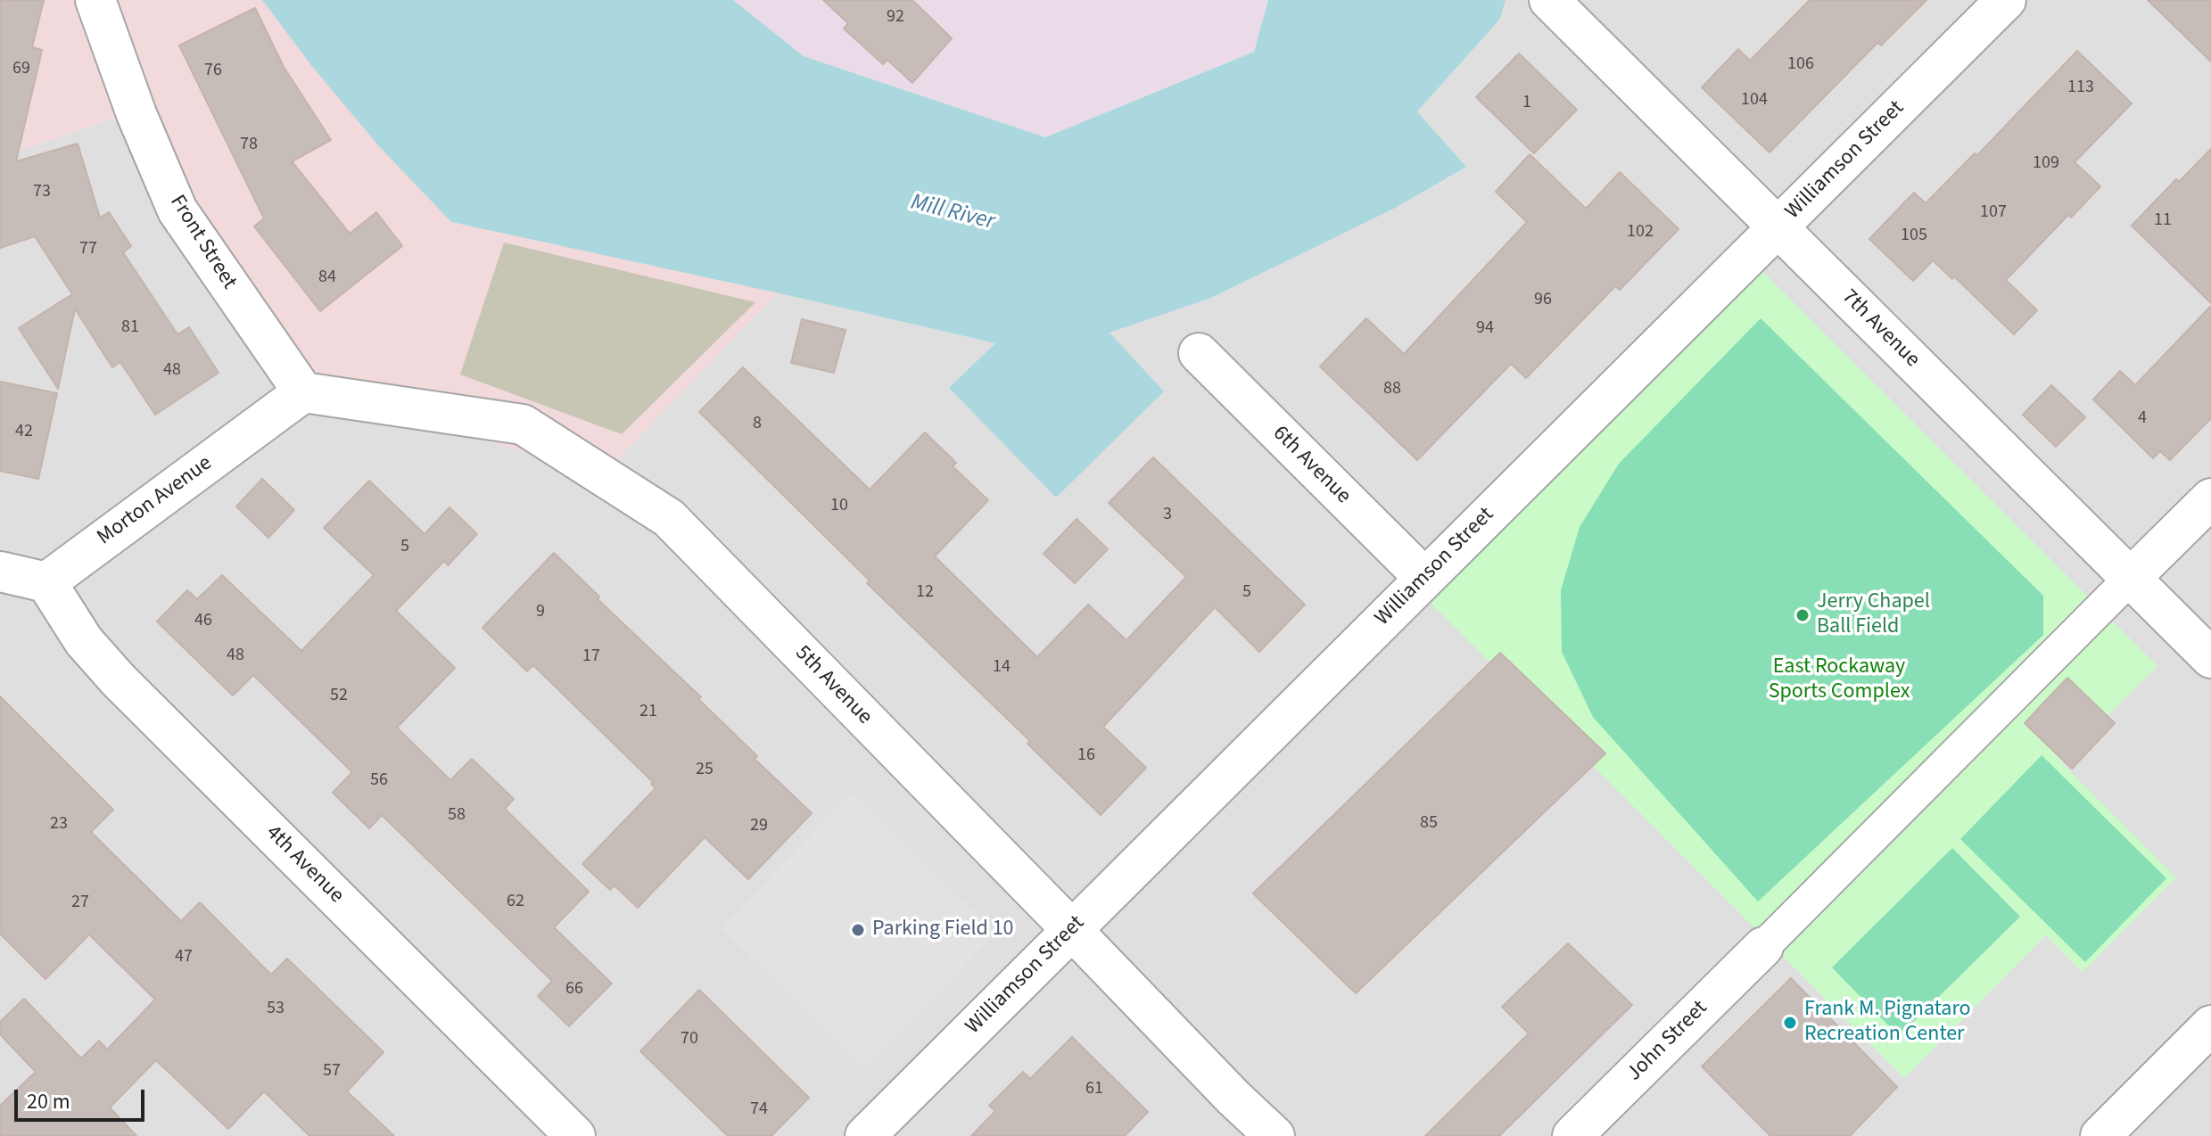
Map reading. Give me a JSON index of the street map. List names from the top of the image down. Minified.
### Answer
{"streets":{"street":["Williamson Street","Front Street","7th Avenue","6th Avenue","Morton Avenue","5th Avenue","4th Avenue","John Street"]},"crossings":[["Williamson Street","7th Avenue"],["Williamson Street","6th Avenue"],["Williamson Street","5th Avenue"],["Front Street","Morton Avenue"],["Front Street","5th Avenue"],["Morton Avenue","5th Avenue"],["Morton Avenue","4th Avenue"]],"water":["Mill River"],"parks":["East Rockaway Sports Complex"],"places":["Jerry Chapel Ball Field","Parking Field 10","Frank M. Pignataro Recreation Center"],"house_numbers":["92","106","69","76","113","104","1","78","109","73","107","11","102","105","77","84","96","81","94","48","88","4","8","42","10","3","5","12","5","9","46","48","17","14","52","21","16","25","56","58","85","23","29","62","27","47","66","53","70","57","61","74"],"scale_bar":"20 m"}
